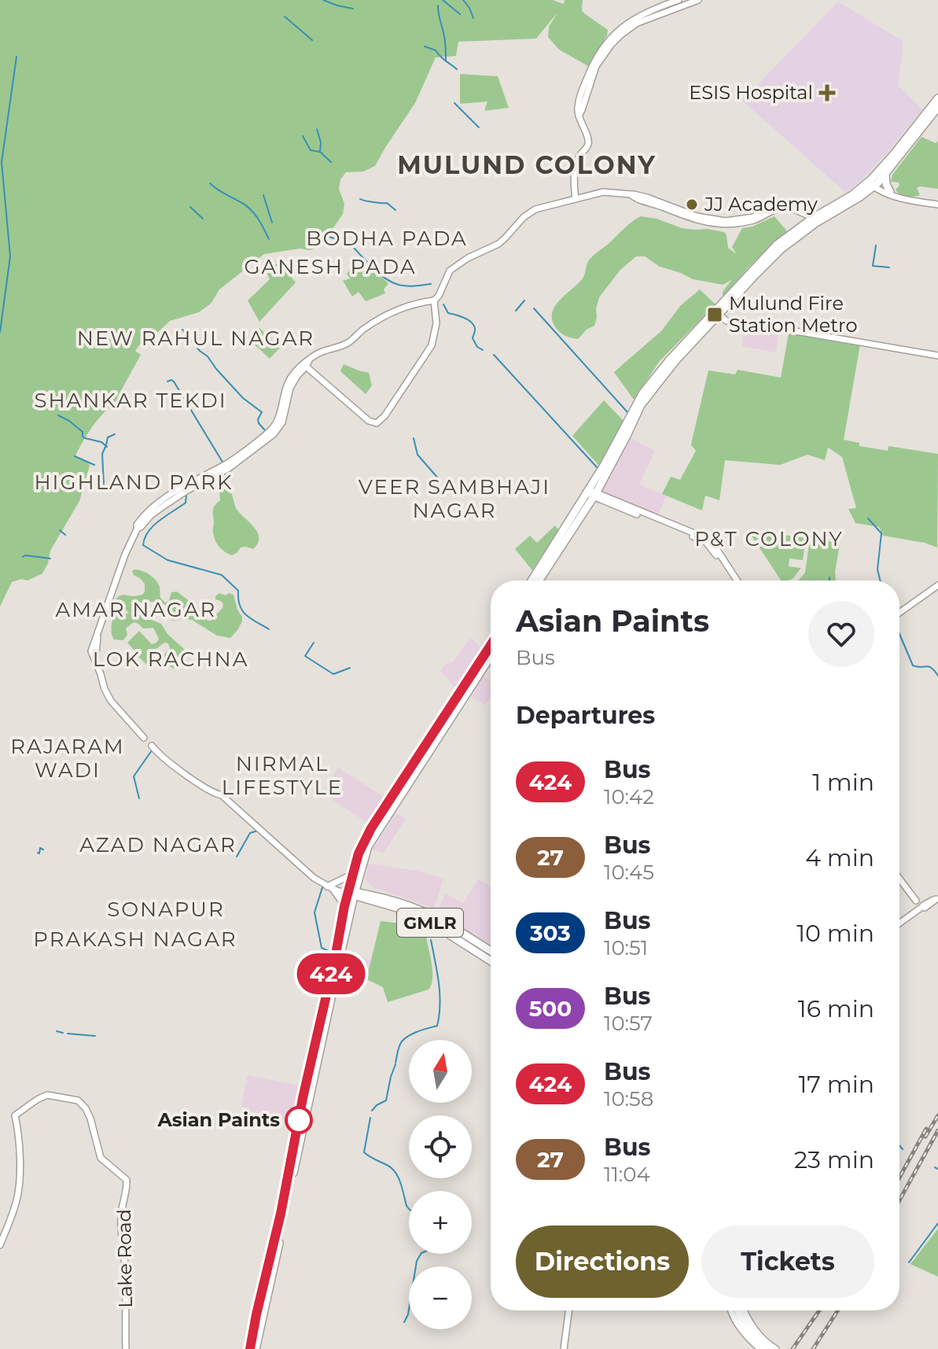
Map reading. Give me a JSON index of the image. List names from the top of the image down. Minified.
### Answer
{"streets":{"main road":["GMLR"],"street":["Lake Road"]},"districts":["MULUND COLONY","BODHA PADA","GANESH PADA","NEW RAHUL NAGAR","SHANKAR TEKDI","HIGHLAND PARK","VEER SAMBHAJI NAGAR","P&T COLONY","AMAR NAGAR","LOK RACHNA","RAJARAM WADI","NIRMAL LIFESTYLE","AZAD NAGAR","SONAPUR","PRAKASH NAGAR"],"places":{"health":["ESIS Hospital"],"other":["JJ Academy","Asian Paints"],"transit":["Mulund Fire Station Metro"]},"lines":["bus line 424"],"north":"top","page":{"on_map":"424","heading":[["Asian Paints","Bus"],"Departures"],"list":[{"mark":"424","name":"Bus","note":"10:42","value":"1 min"},{"mark":"27","name":"Bus","note":"10:45","value":"4 min"},{"mark":"303","name":"Bus","note":"10:51","value":"10 min"},{"mark":"500","name":"Bus","note":"10:57","value":"16 min"},{"mark":"424","name":"Bus","note":"10:58","value":"17 min"},{"mark":"27","name":"Bus","note":"11:04","value":"23 min"}],"map_buttons":["+","−"],"buttons":["Directions","Tickets"]}}
